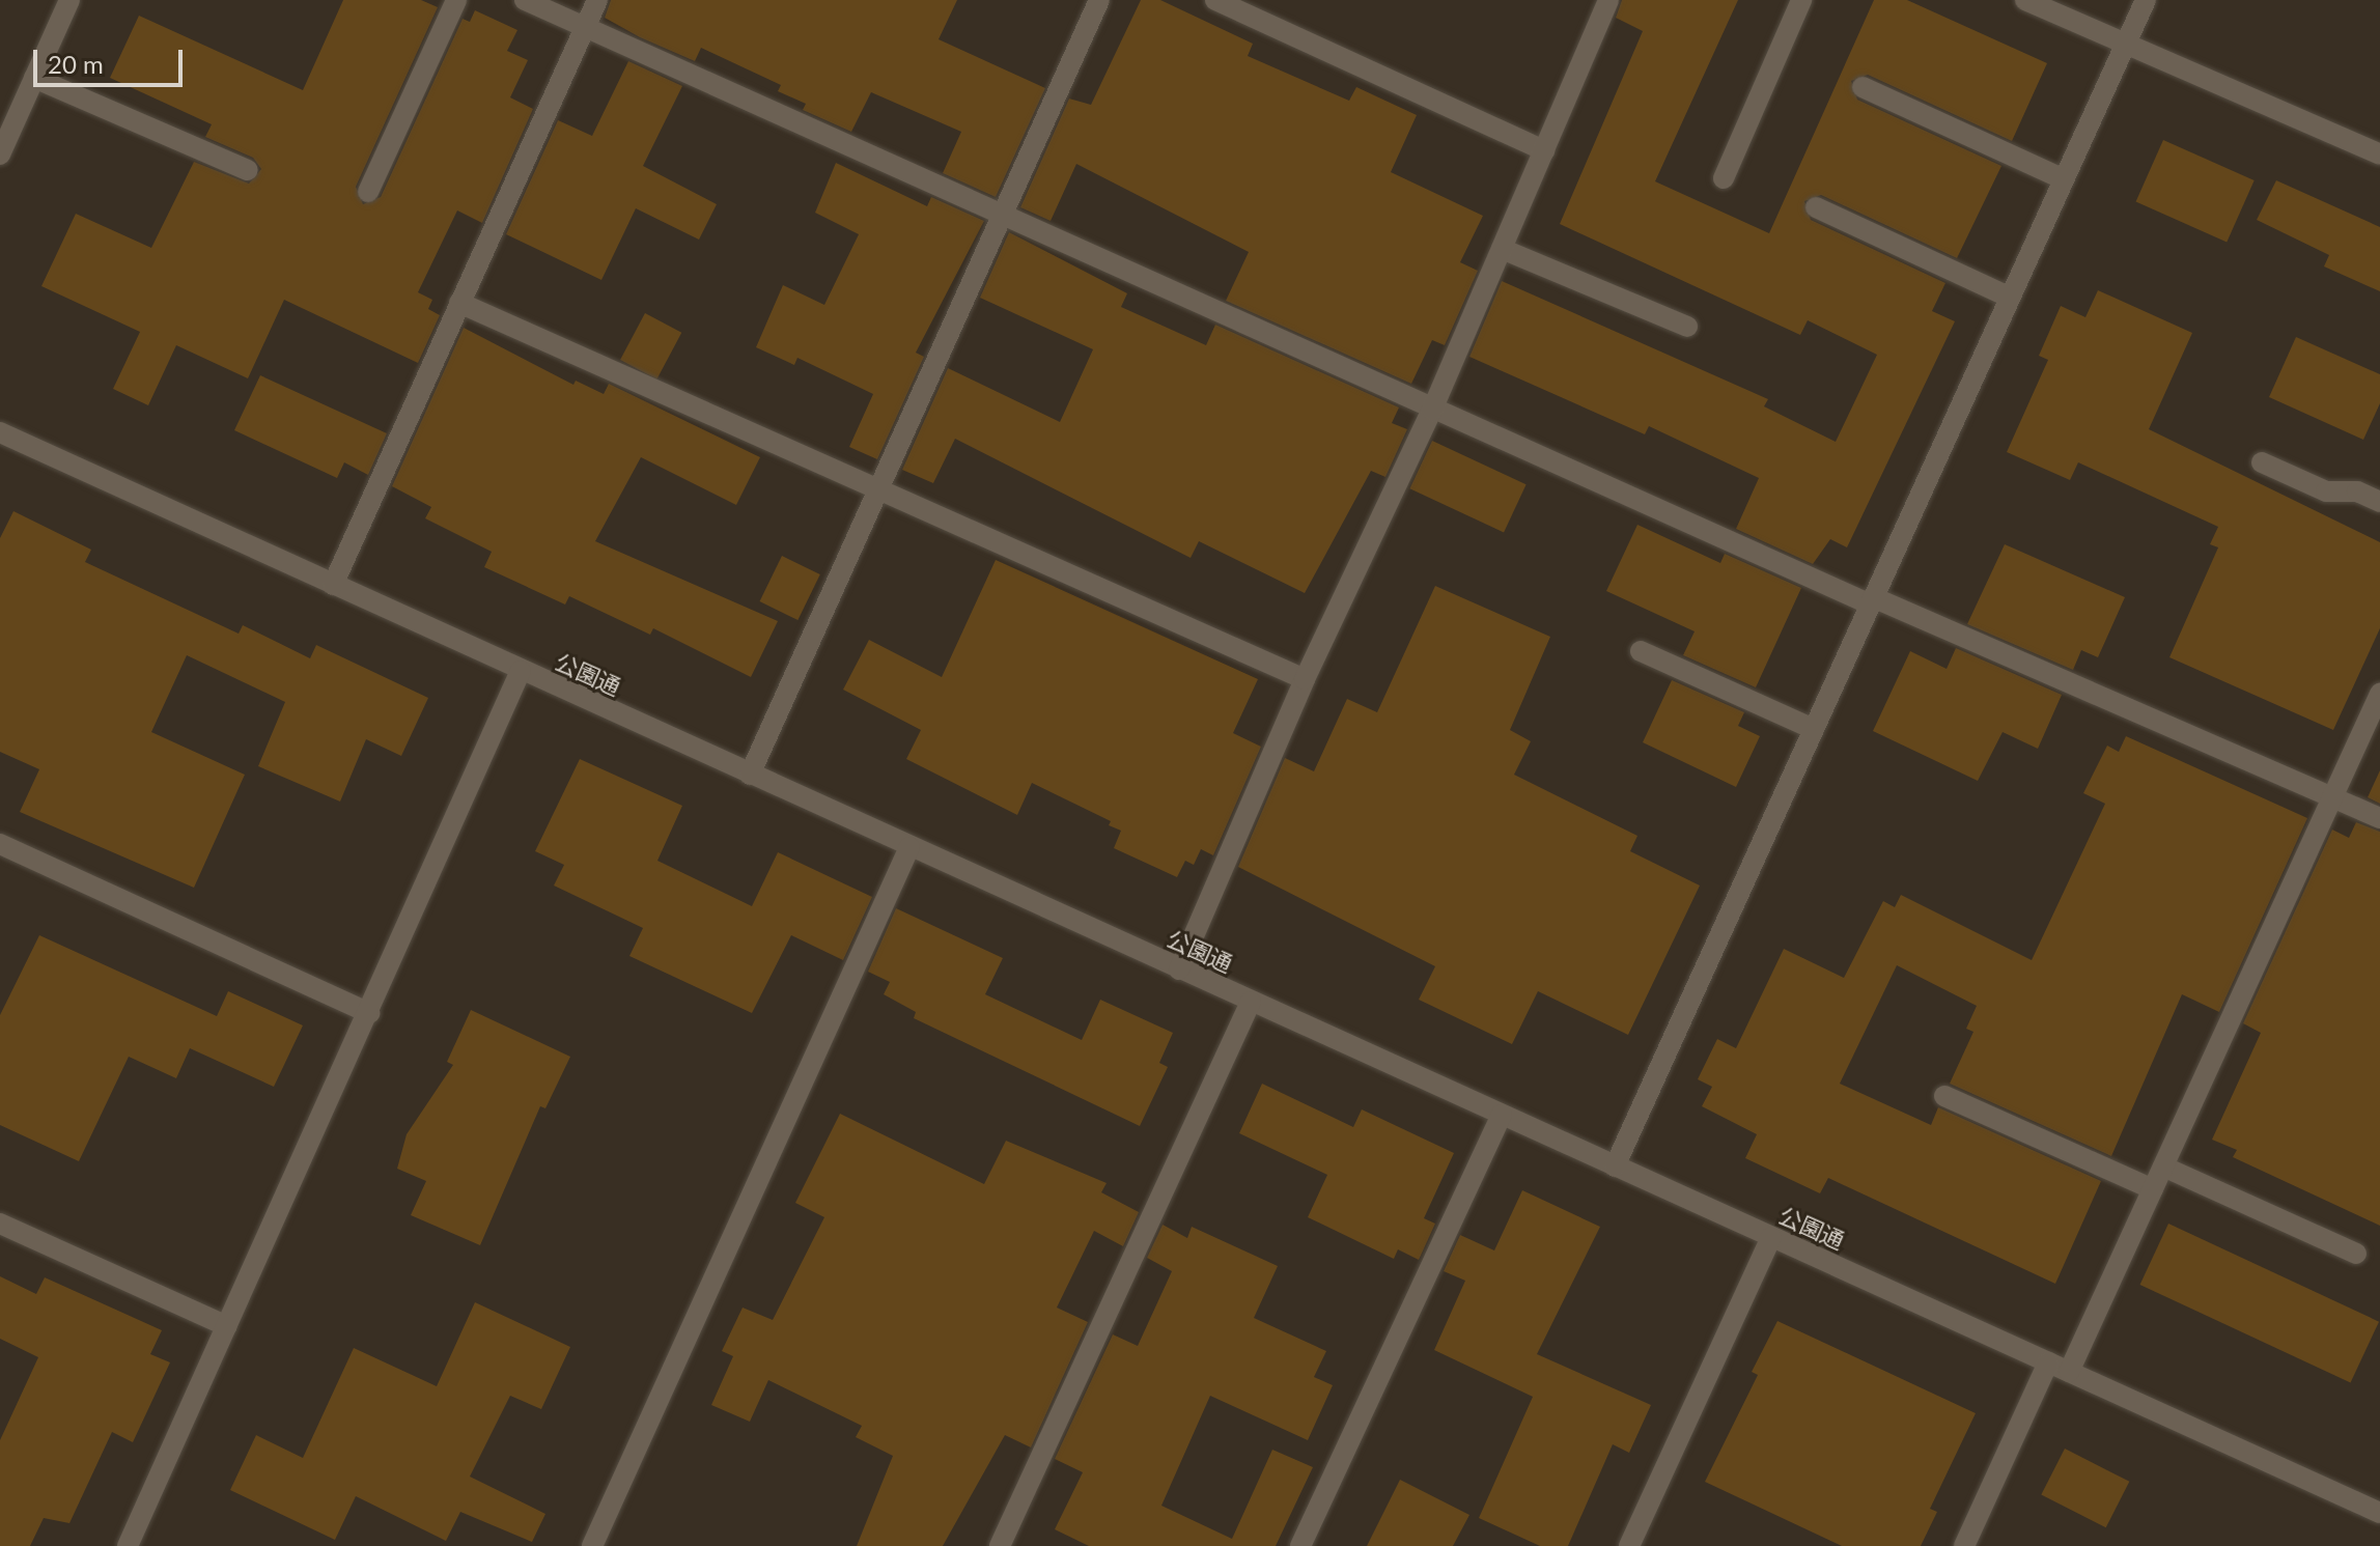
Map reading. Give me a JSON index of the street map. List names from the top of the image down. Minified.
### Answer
{"streets":{"street":["公園通"]},"scale_bar":"20 m"}
